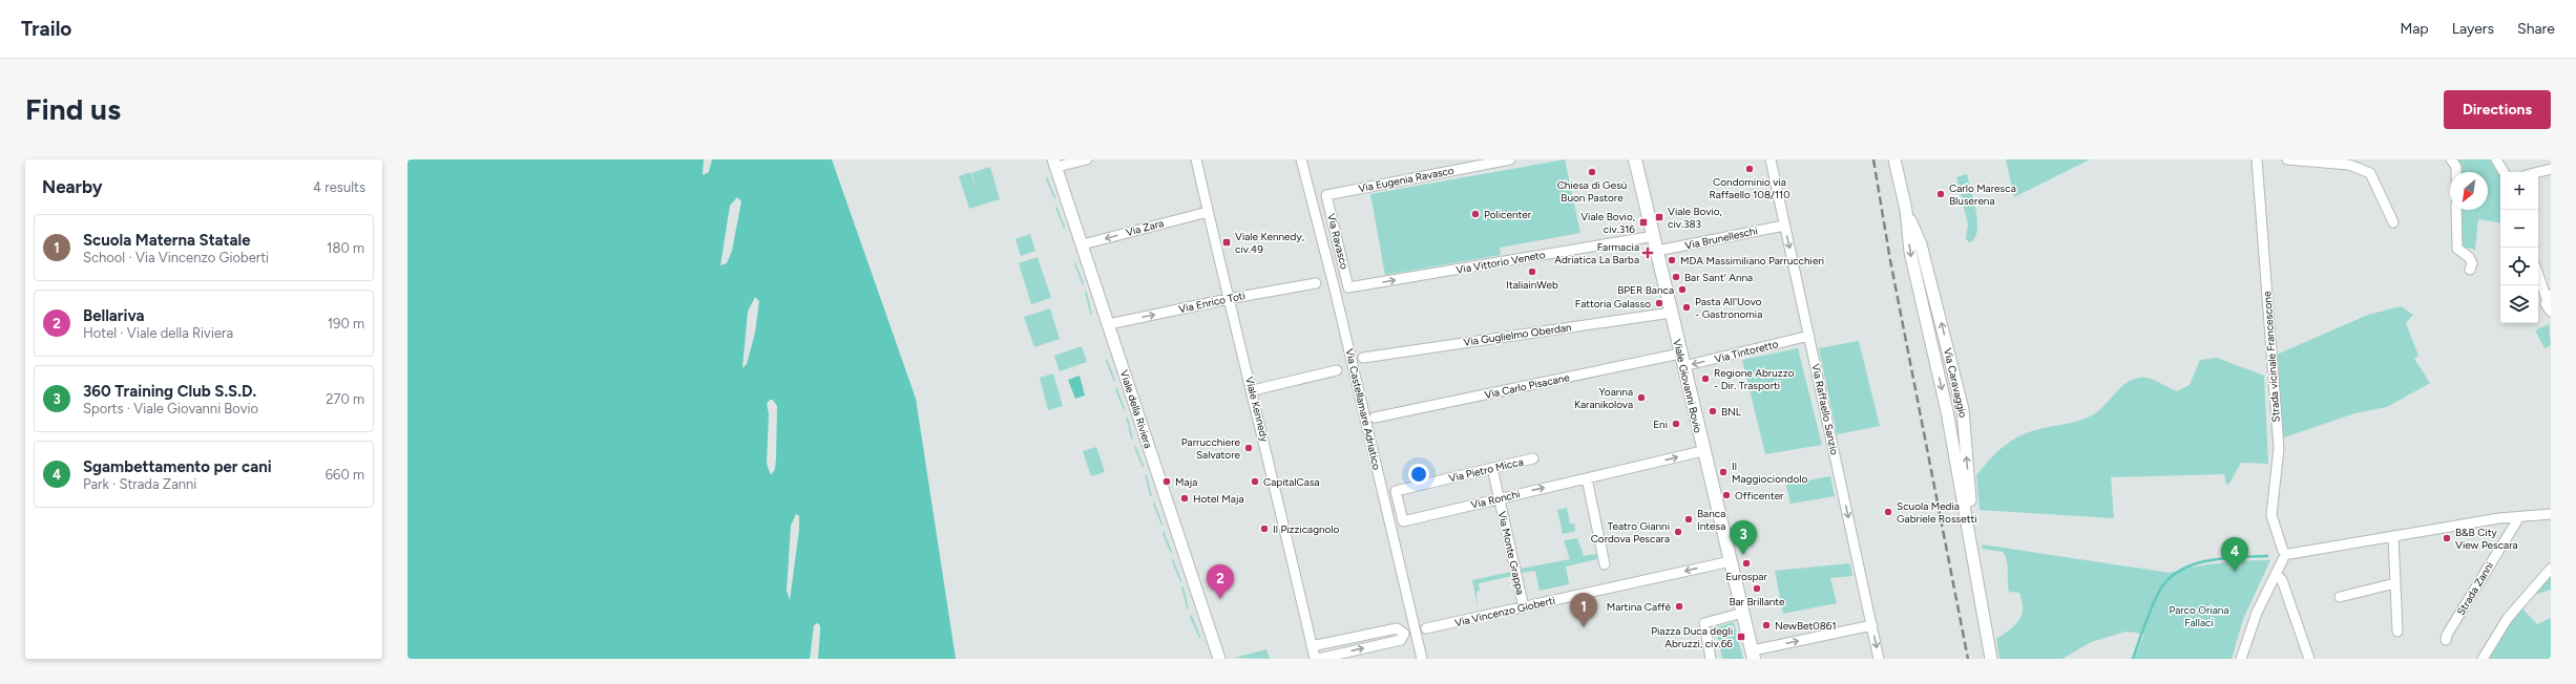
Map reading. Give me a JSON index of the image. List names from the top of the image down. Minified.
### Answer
{"streets":{"main road":["Viale Giovanni Bovio"],"street":["Via Eugenia Ravasco","Via Zara","Via Brunelleschi","Via Ravasco","Via Vittorio Veneto","Via Enrico Toti","Via Guglielmo Oberdan","Via Tintoretto","Strada vicinale Francescone","Via Caravaggio","Via Carlo Pisacane","Viale della Riviera","Viale Kennedy","Via Castellamare Adriatico","Via Raffaello Sanzio","Via Pietro Micca","Via Ronchi","Via Monte Grappa","Strada Zanni","Via Vincenzo Gioberti"]},"crossings":[["Via Eugenia Ravasco","Via Ravasco"],["Via Zara","Viale della Riviera"],["Via Zara","Viale Kennedy"],["Via Brunelleschi","Viale Giovanni Bovio"],["Via Brunelleschi","Via Raffaello Sanzio"],["Via Ravasco","Via Vittorio Veneto"],["Via Vittorio Veneto","Viale Giovanni Bovio"],["Via Enrico Toti","Viale della Riviera"],["Via Enrico Toti","Viale Kennedy"],["Via Guglielmo Oberdan","Viale Giovanni Bovio"],["Via Tintoretto","Via Carlo Pisacane"],["Via Tintoretto","Viale Giovanni Bovio"],["Via Tintoretto","Via Raffaello Sanzio"],["Via Carlo Pisacane","Viale Giovanni Bovio"],["Viale Giovanni Bovio","Via Ronchi"],["Viale Giovanni Bovio","Via Vincenzo Gioberti"],["Via Pietro Micca","Via Ronchi"],["Via Pietro Micca","Via Monte Grappa"],["Via Ronchi","Via Monte Grappa"],["Via Monte Grappa","Via Vincenzo Gioberti"]],"one_way":["Via Zara","Via Vittorio Veneto","Via Enrico Toti","Via Tintoretto","Via Raffaello Sanzio","Via Ronchi","Via Vincenzo Gioberti"],"parks":["Parco Oriana Fallaci"],"places":{"other":["Condominio via Raffaello 108/110","Chiesa di Gesù Buon Pastore","Carlo Maresca Bluserena","Policenter","MDA Massimiliano Parrucchieri","ItaliainWeb","Bar Sant' Anna","BPER Banca","Fattoria Galasso","Pasta All'Uovo - Gastronomia","Regione Abruzzo - Dir. Trasporti","Yoanna Karanikolova","BNL","Eni","Parrucchiere Salvatore","Il Maggiociondolo","Maja","CapitalCasa","Officenter","Hotel Maja","Scuola Media Gabriele Rossetti","Banca Intesa","Il Pizzicagnolo","Teatro Gianni Cordova Pescara","B&B City View Pescara","Eurospar","Bar Brillante","Martina Caffè","NewBet0861"],"transit":["Viale Bovio, civ.383","Viale Bovio, civ.316","Viale Kennedy, civ.49","Piazza Duca degli Abruzzi, civ.66"],"health":["Farmacia Adriatica La Barba"]},"north":"bottom left","page":{"header":"Trailo","nav":["Map","Layers","Share"],"buttons":"Directions","title":"Find us","heading":["Nearby","4 results"],"map_buttons":["+","−"],"list":[{"mark":"1","name":"Scuola Materna Statale","note":"School · Via Vincenzo Gioberti","value":"180 m"},{"mark":"2","name":"Bellariva","note":"Hotel · Viale della Riviera","value":"190 m"},{"mark":"3","name":"360 Training Club S.S.D.","note":"Sports · Viale Giovanni Bovio","value":"270 m"},{"mark":"4","name":"Sgambettamento per cani","note":"Park · Strada Zanni","value":"660 m"}],"pins":["3","4","2","1"]}}
